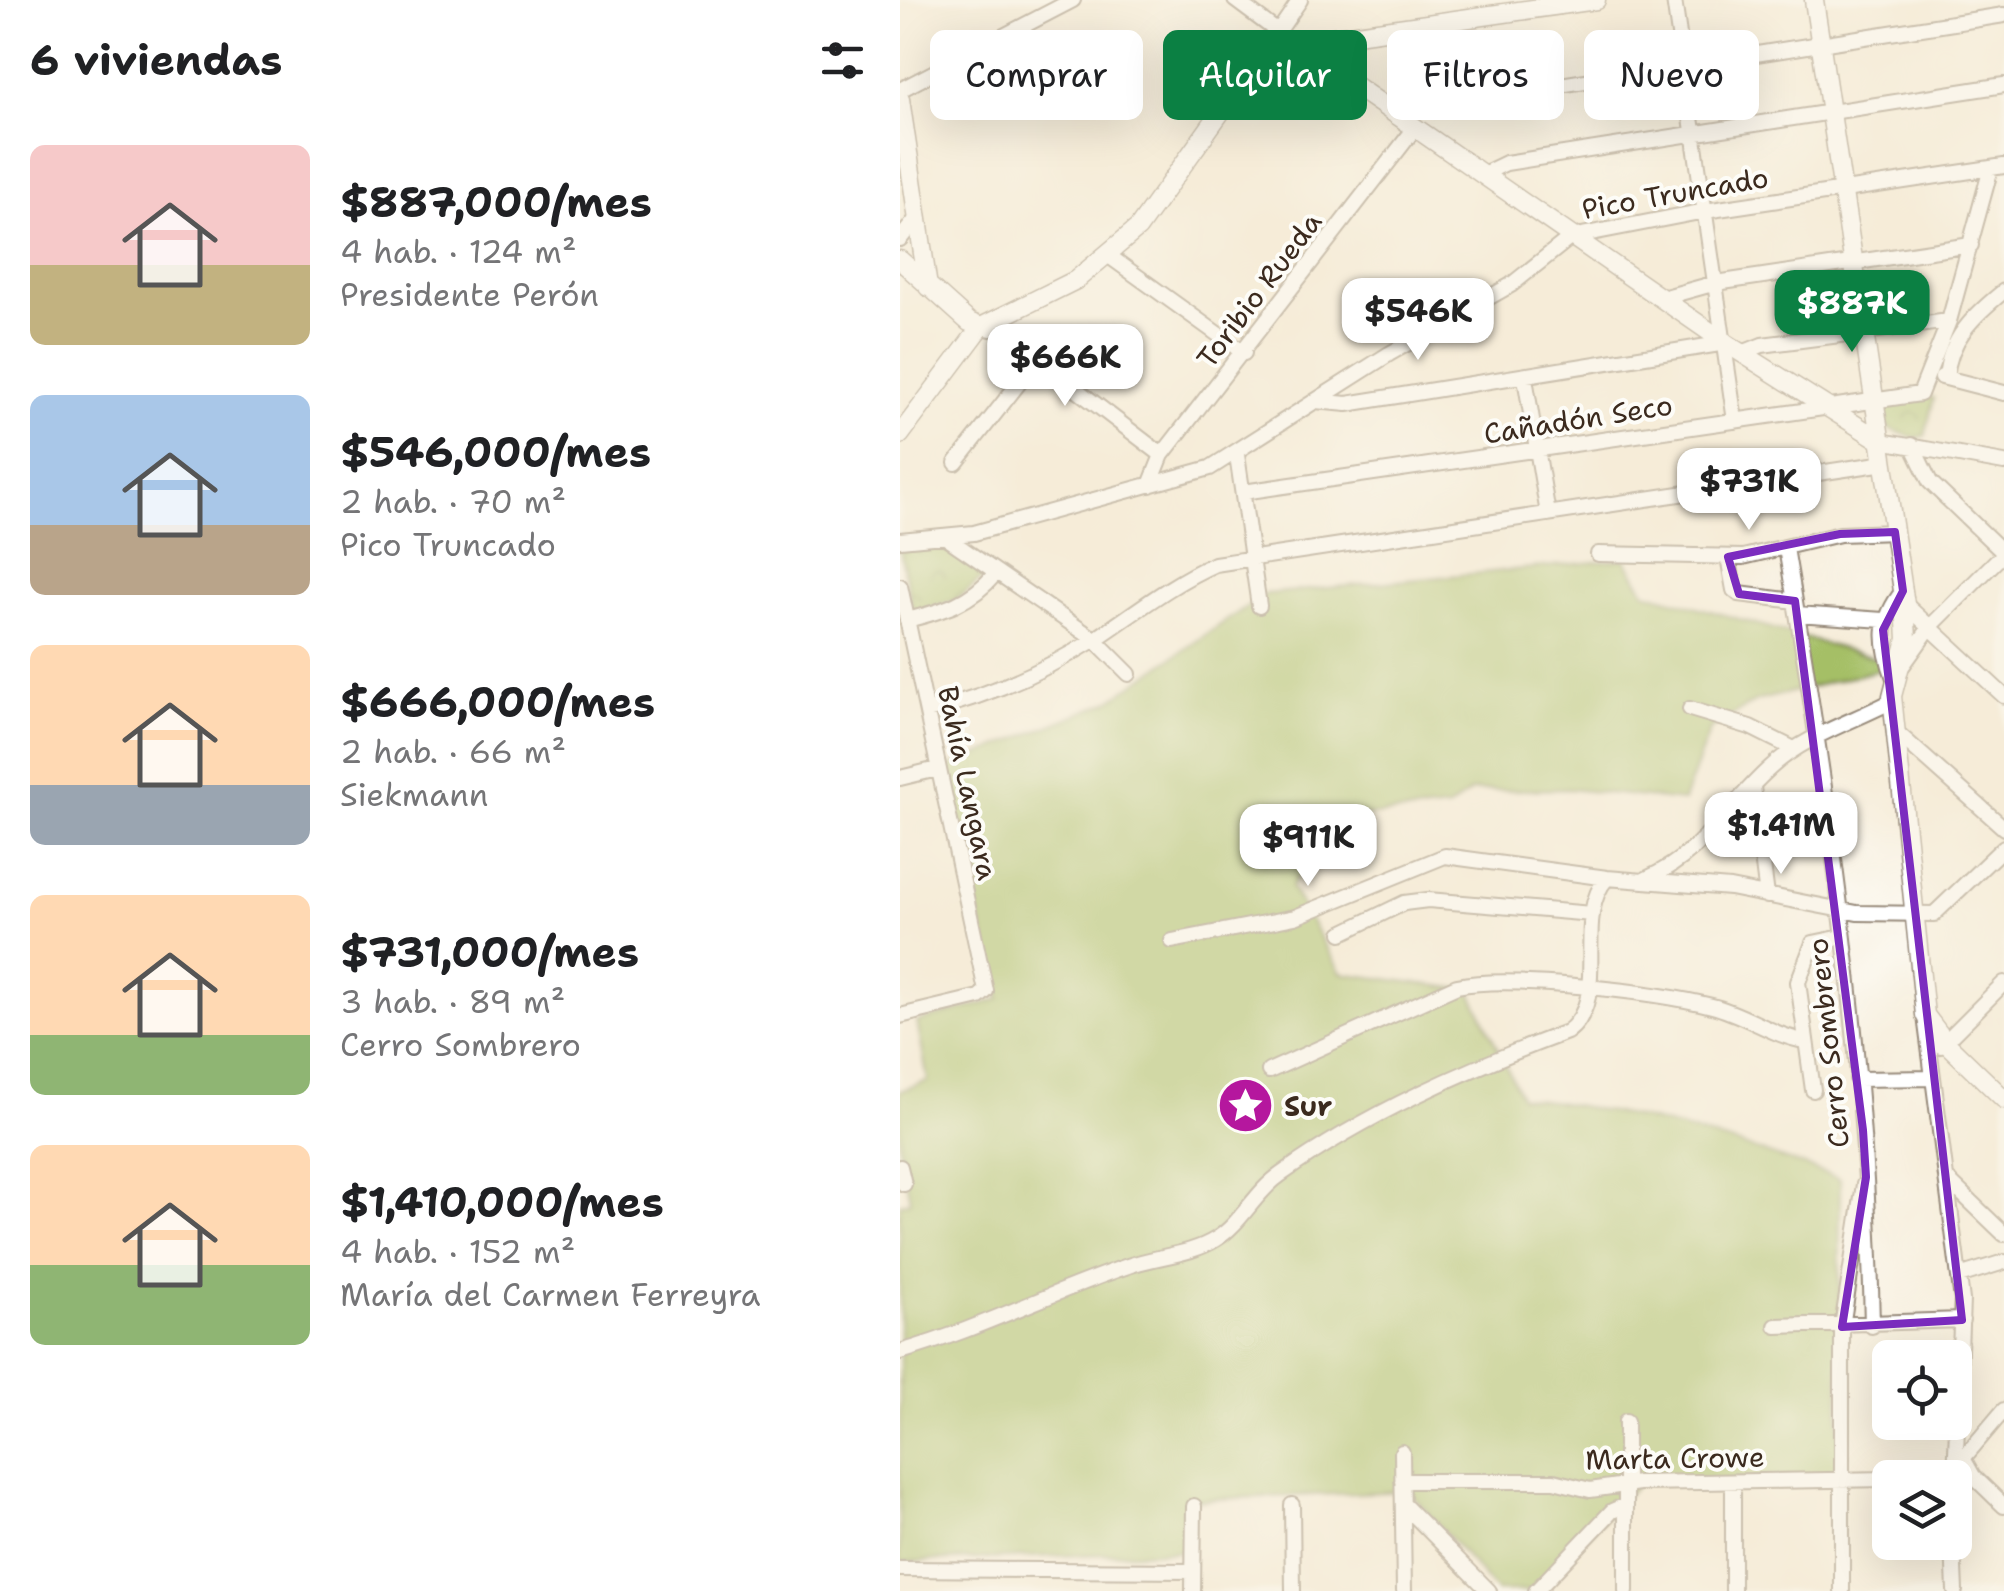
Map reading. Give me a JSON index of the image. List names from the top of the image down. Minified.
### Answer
{"streets":{"street":["Pico Truncado","Toribio Rueda","Cañadón Seco","Bahía Langara","Cerro Sombrero","Marta Crowe"]},"crossings":[["Pico Truncado","Toribio Rueda"],["Cerro Sombrero","Marta Crowe"]],"places":{"place":["Sur"]},"page":{"heading":"6 viviendas","chip":["Comprar","Alquilar","Filtros","Nuevo"],"list":[{"name":"$887,000/mes","note":"4 hab. · 124 m² · Presidente Perón"},{"name":"$546,000/mes","note":"2 hab. · 70 m² · Pico Truncado"},{"name":"$666,000/mes","note":"2 hab. · 66 m² · Siekmann"},{"name":"$731,000/mes","note":"3 hab. · 89 m² · Cerro Sombrero"},{"name":"$1,410,000/mes","note":"4 hab. · 152 m² · María del Carmen Ferreyra"}],"price":["$887K","$546K","$666K","$731K","$1.41M","$911K"]}}
